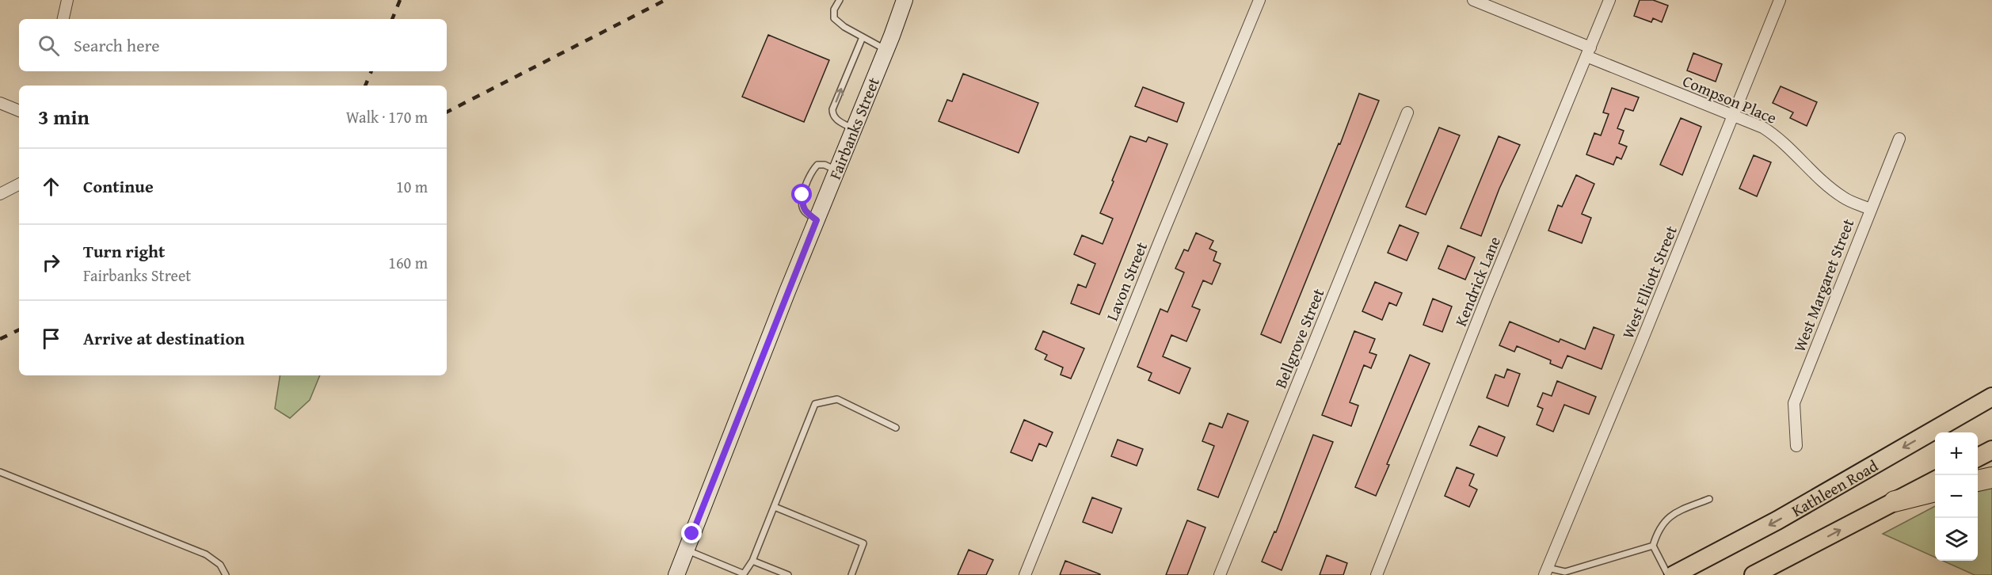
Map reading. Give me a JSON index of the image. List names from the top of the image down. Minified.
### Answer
{"streets":{"main road":["Kathleen Road"],"street":["Compson Place","Fairbanks Street","Lavon Street","Kendrick Lane","West Elliott Street","West Margaret Street","Bellgrove Street"]},"crossings":[["Compson Place","Kendrick Lane"],["Compson Place","West Elliott Street"],["Compson Place","West Margaret Street"]],"page":{"search":"Search here","heading":["3 min","Walk · 170 m"],"list":[["Continue","10 m"],["Turn right","Fairbanks Street","160 m"],"Arrive at destination"],"map_buttons":["+","−"]}}
